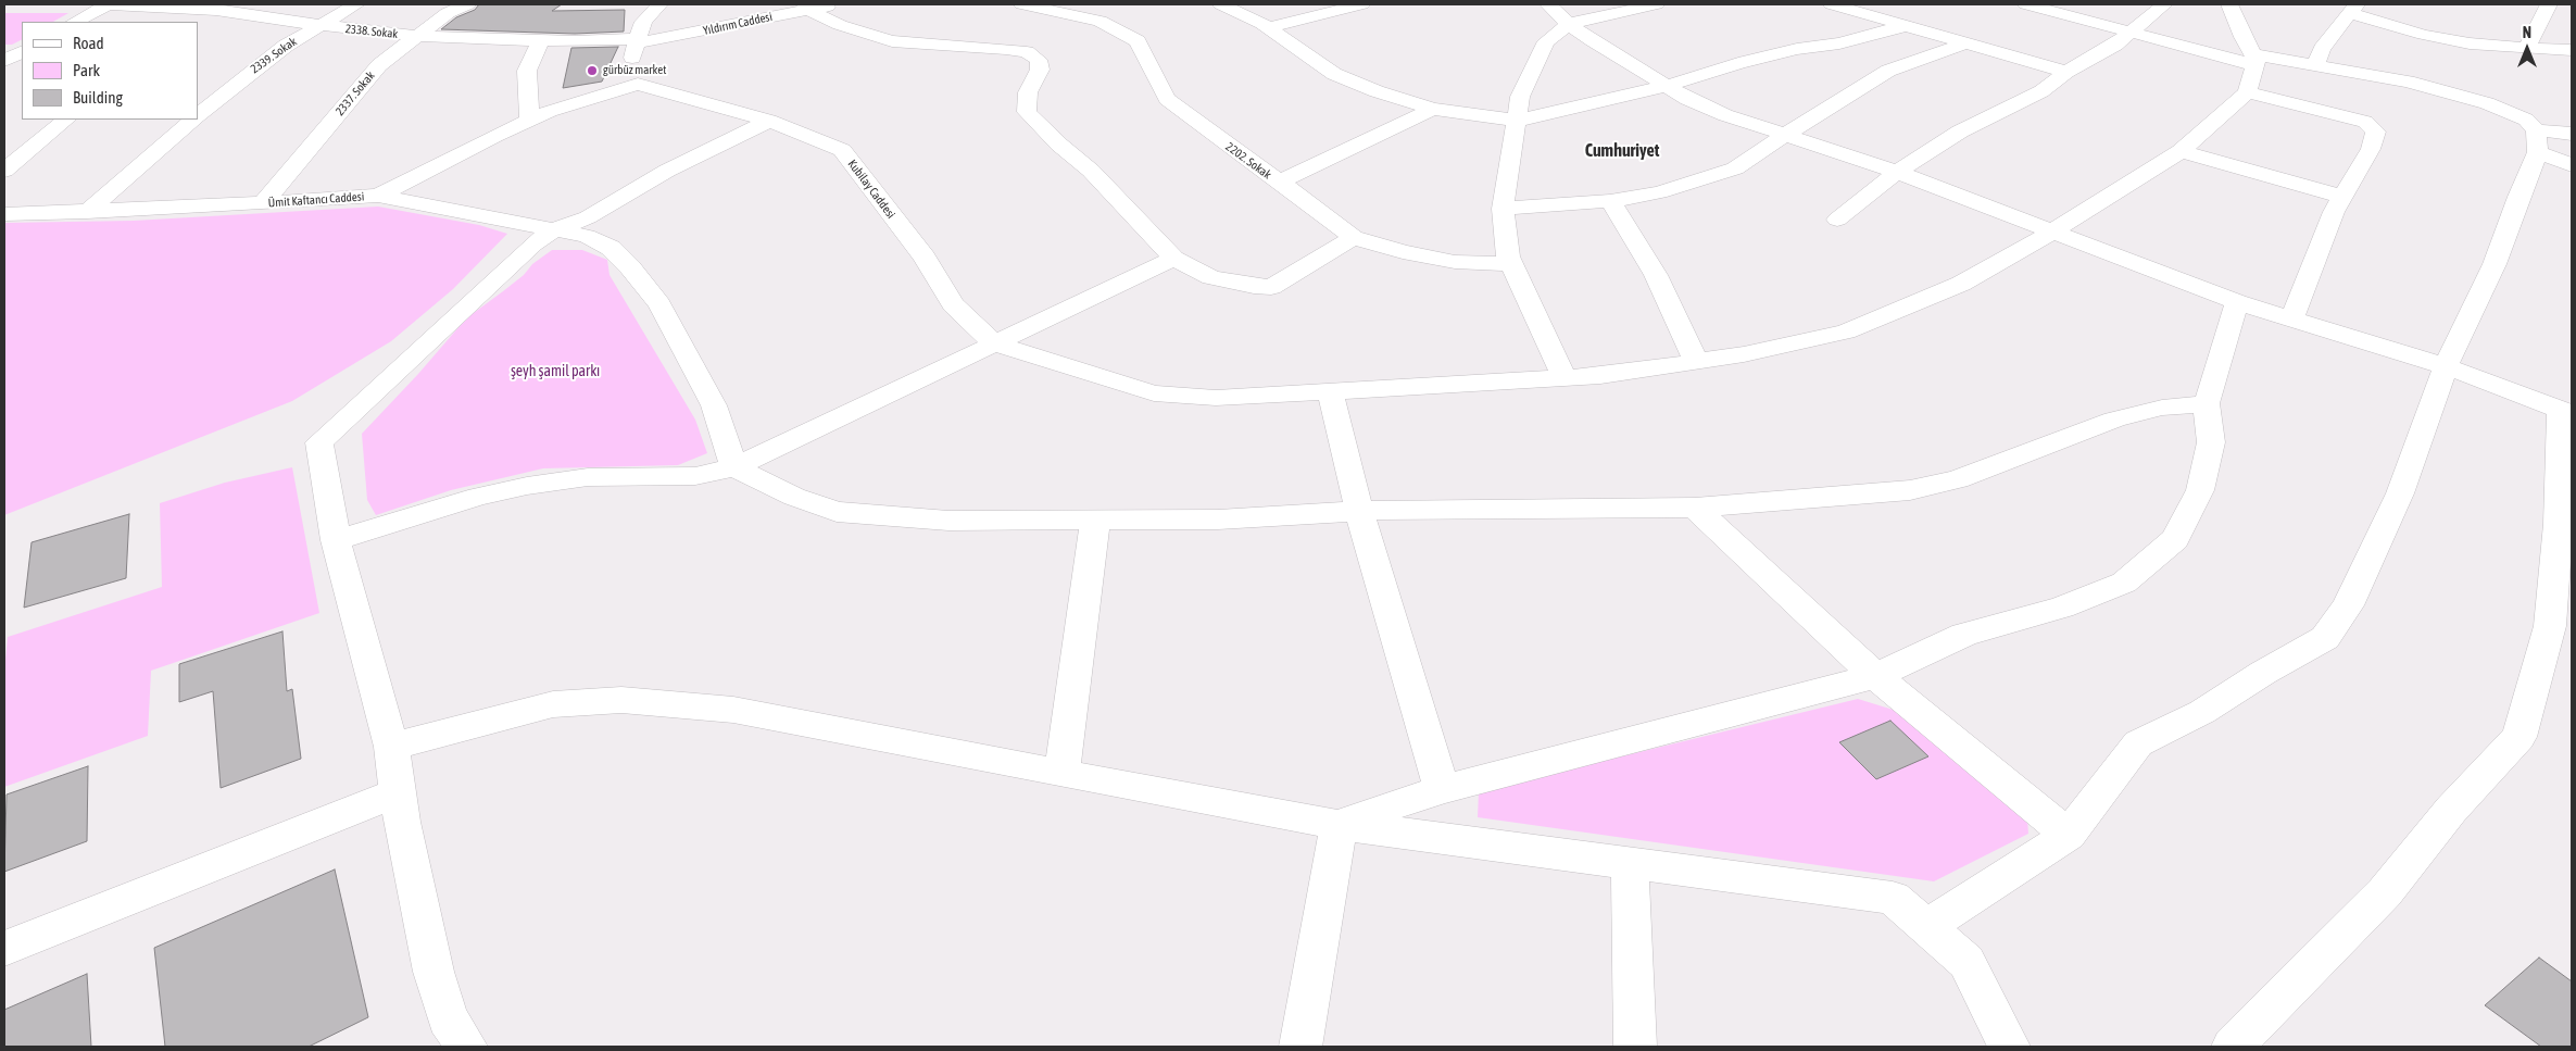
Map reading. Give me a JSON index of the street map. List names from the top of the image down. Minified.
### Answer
{"streets":{"street":["Yıldırım Caddesi","2338. Sokak","2339. Sokak","2337. Sokak","2202. Sokak","Kubilay Caddesi","Ümit Kaftancı Caddesi"]},"crossings":[["Yıldırım Caddesi","2338. Sokak"],["2338. Sokak","2339. Sokak"],["2338. Sokak","2337. Sokak"],["2339. Sokak","Ümit Kaftancı Caddesi"],["2337. Sokak","Ümit Kaftancı Caddesi"],["Kubilay Caddesi","Ümit Kaftancı Caddesi"]],"districts":["Cumhuriyet"],"parks":["şeyh şamil parkı"],"places":["gürbüz market"],"legend":["Road","Park","Building"],"north":"top"}
